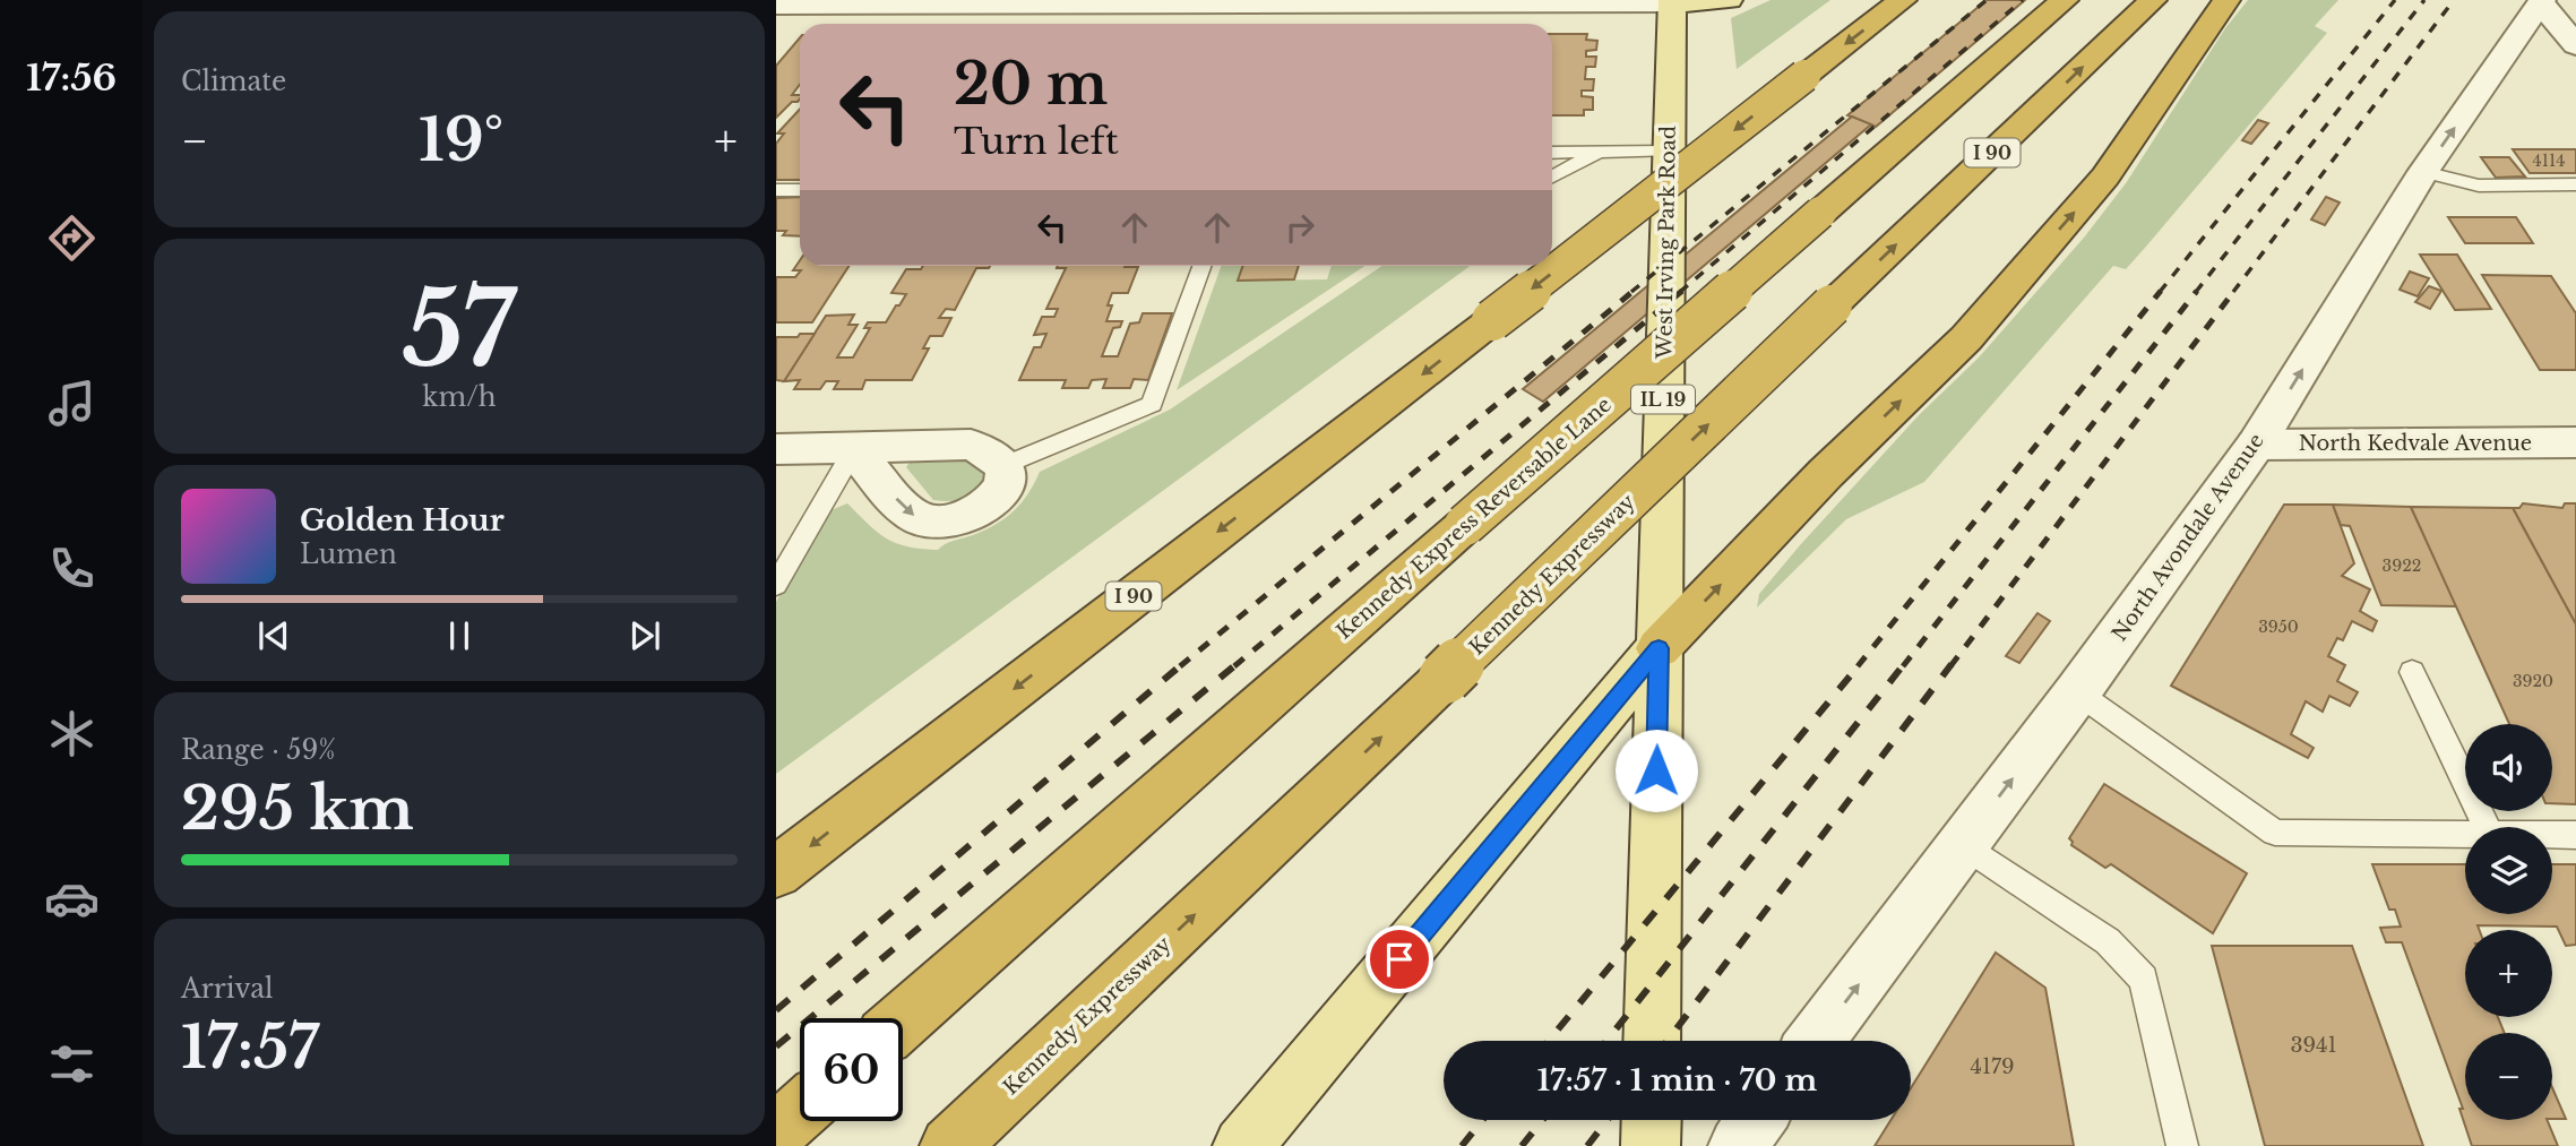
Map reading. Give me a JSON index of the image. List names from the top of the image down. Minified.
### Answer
{"streets":{"highway":["I 90","Kennedy Express Reversable Lane","Kennedy Expressway"],"main road":["West Irving Park Road","IL 19"],"street":["North Kedvale Avenue","North Avondale Avenue"]},"crossings":[["North Kedvale Avenue","North Avondale Avenue"]],"one_way":["North Avondale Avenue"],"house_numbers":["4114","3922","3950","3920","3941","4179"],"page":{"tabs":"17:56","tile":["Climate",["57","km/h"],["Range · 59%","295 km"],["Arrival","17:57"]],"turn":["20 m","Turn left"],"heat":["−","19°","+"],"song":["Golden Hour","Lumen"],"map_buttons":["+","−"],"limit":"60","trip":"17:57 · 1 min · 70 m"}}
